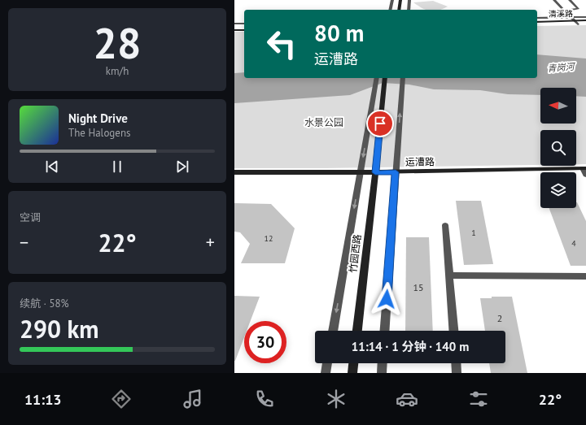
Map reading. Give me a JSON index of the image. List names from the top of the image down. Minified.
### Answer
{"streets":{"main road":["清溪路","运漕路","竹园西路"]},"crossings":[["运漕路","竹园西路"]],"water":["青岗河"],"parks":["水景公园"],"house_numbers":["1","12","4","15","2"],"north":"left","page":{"tile":[["28","km/h"],"空调",["续航 · 58%","290 km"]],"turn":["80 m","运漕路"],"song":["Night Drive","The Halogens"],"heat":["−","22°","+"],"limit":"30","trip":"11:14 · 1 分钟 · 140 m","tabs":["11:13","22°"]}}
